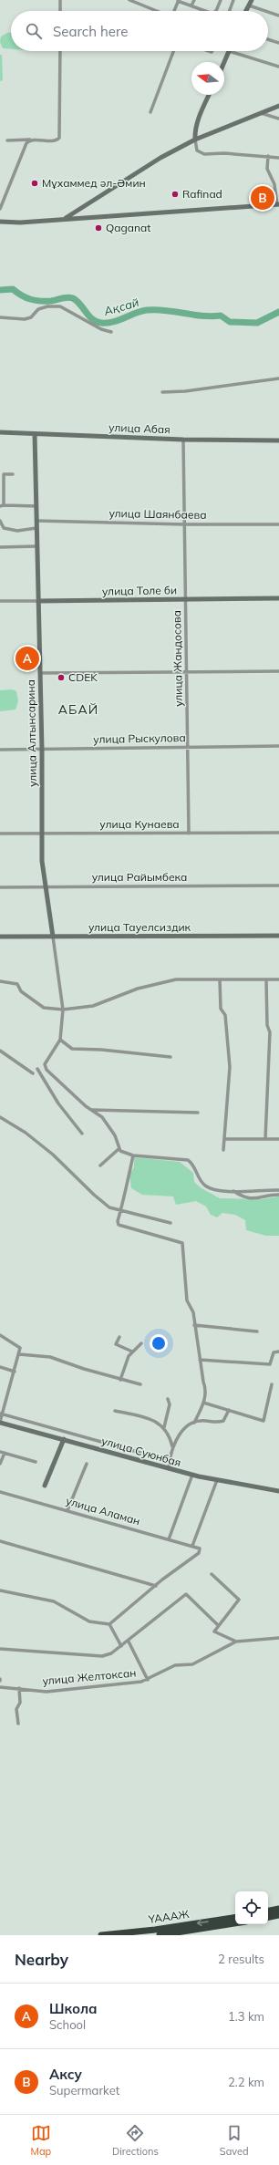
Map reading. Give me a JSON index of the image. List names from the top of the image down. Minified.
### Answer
{"streets":{"highway":["ҮАААЖ"],"street":["улица Абая","улица Шаянбаева","улица Толе би","улица Жандосова","улица Алтынсарина","улица Рыскулова","улица Кунаева","улица Райымбека","улица Тауелсиздик","улица Суюнбая","улица Аламан","улица Желтоксан"]},"crossings":[["улица Абая","улица Жандосова"],["улица Абая","улица Алтынсарина"],["улица Шаянбаева","улица Жандосова"],["улица Шаянбаева","улица Алтынсарина"],["улица Толе би","улица Жандосова"],["улица Толе би","улица Алтынсарина"],["улица Жандосова","улица Рыскулова"],["улица Жандосова","улица Кунаева"],["улица Алтынсарина","улица Рыскулова"],["улица Алтынсарина","улица Кунаева"],["улица Алтынсарина","улица Райымбека"],["улица Алтынсарина","улица Тауелсиздик"]],"districts":["АБАЙ"],"water":["Ақсай"],"places":["Мұхаммед әл-Әмин","Rafinad","Qaganat","CDEK"],"north":"left","page":{"search":"Search here","pins":["B","A"],"heading":["Nearby","2 results"],"list":[{"mark":"A","name":"Школа","note":"School","value":"1.3 km"},{"mark":"B","name":"Аксу","note":"Supermarket","value":"2.2 km"}],"nav":["Map","Directions","Saved"]}}
